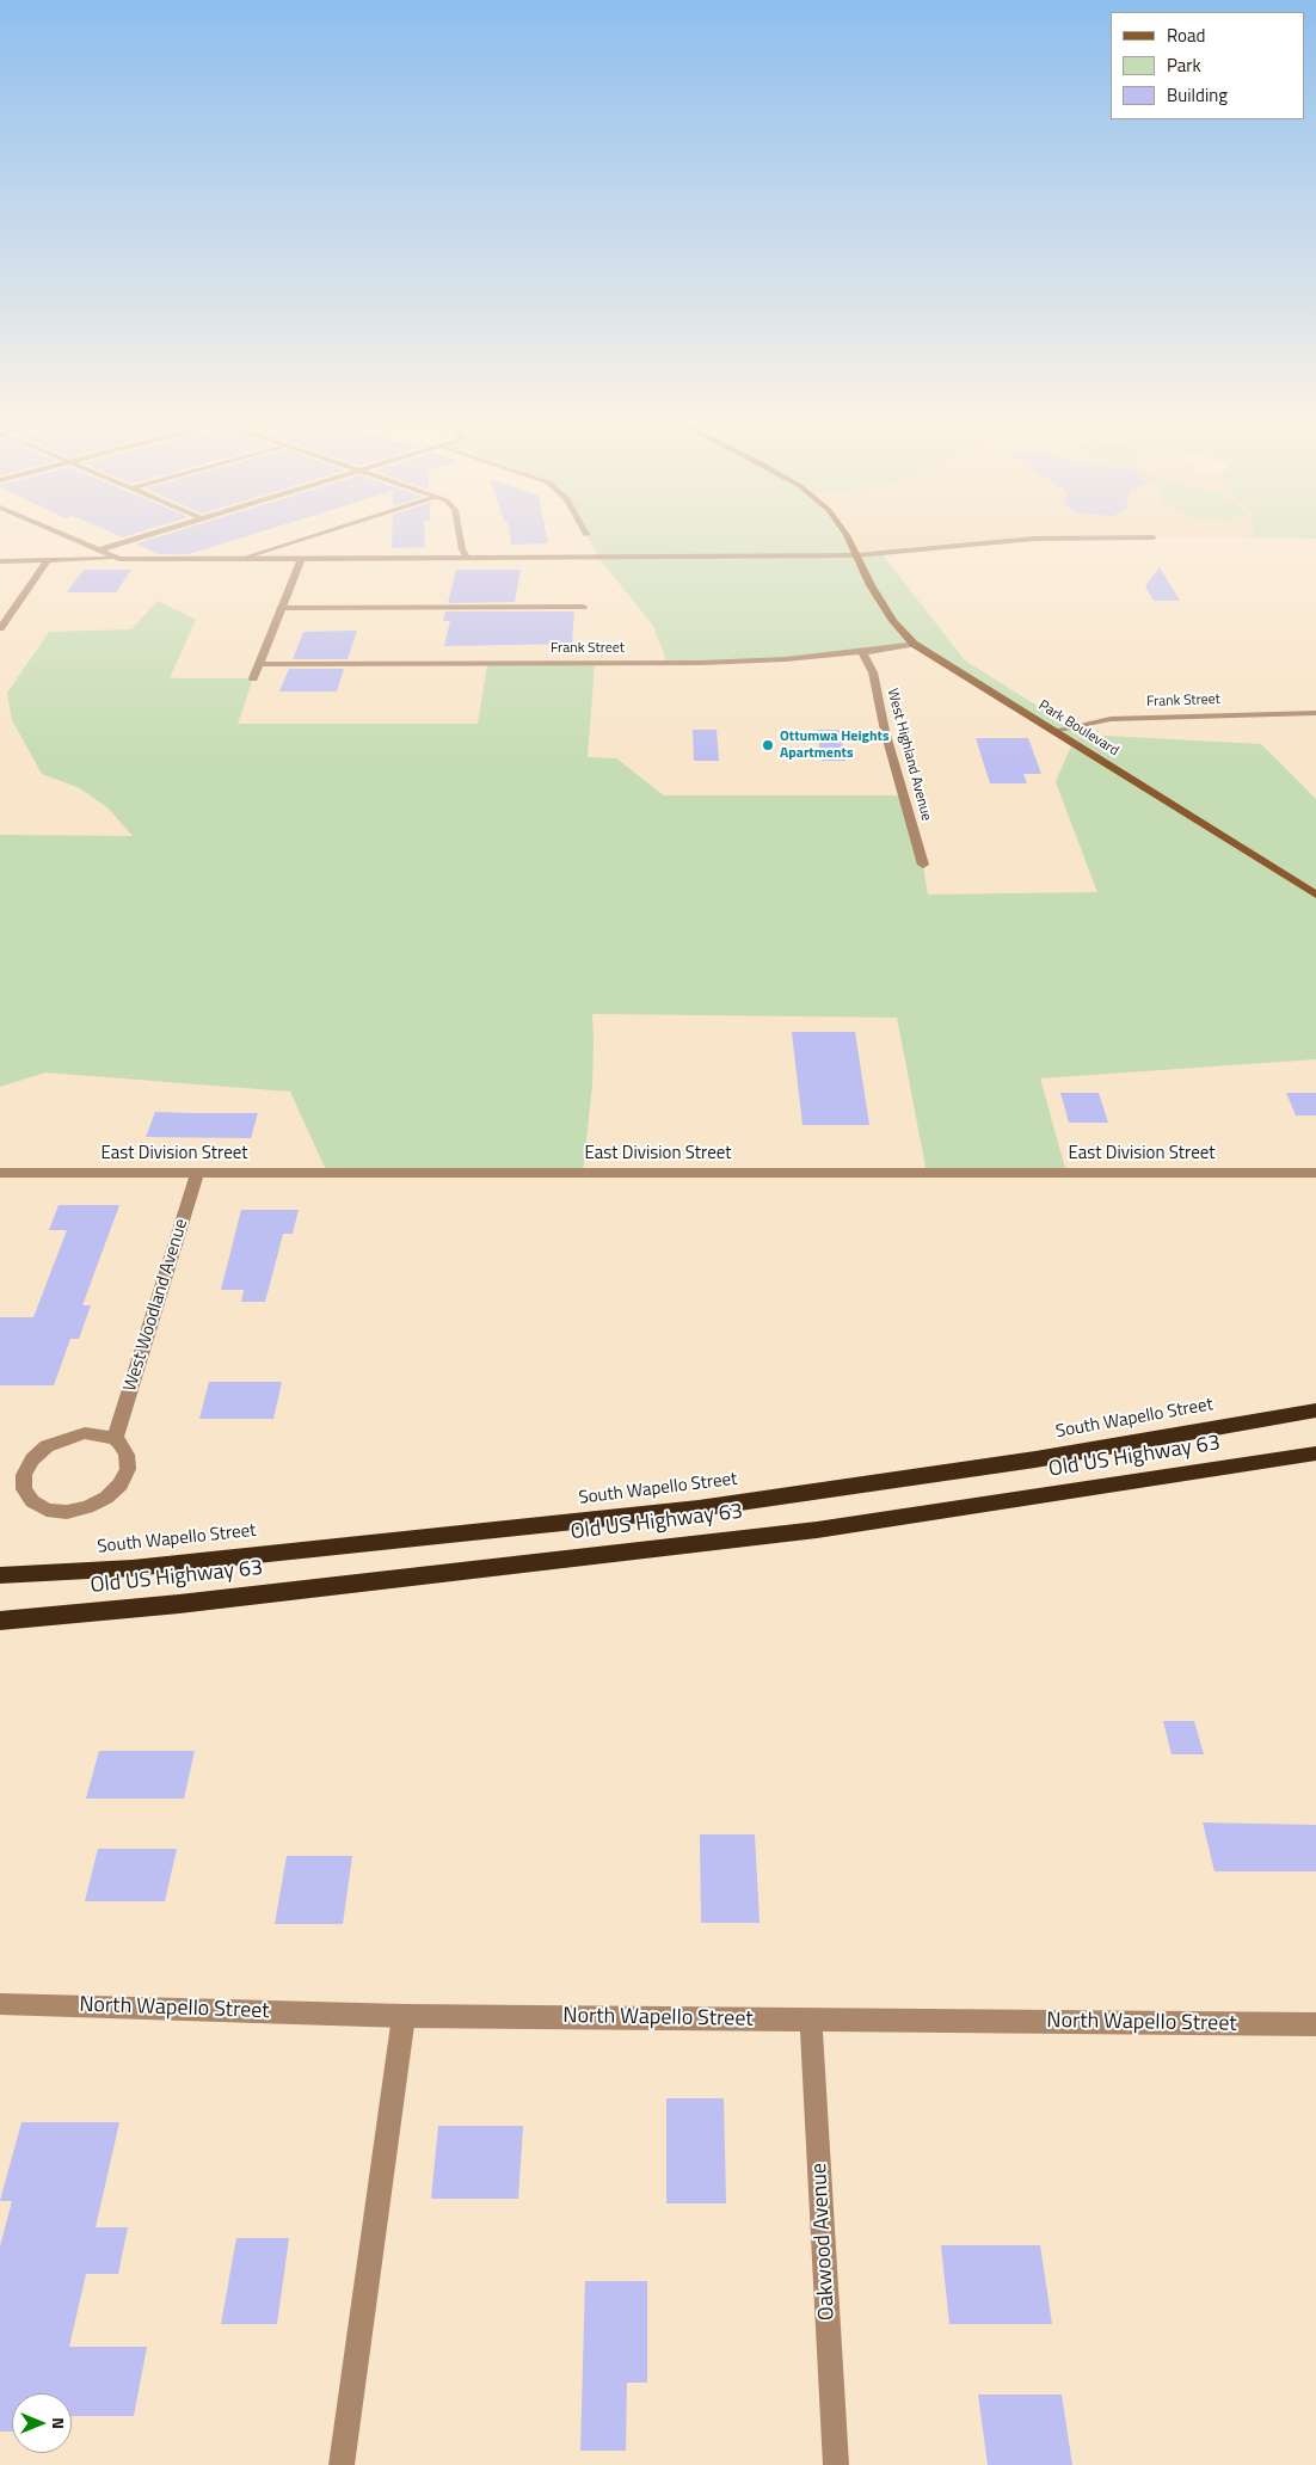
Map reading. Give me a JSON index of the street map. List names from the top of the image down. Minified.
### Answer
{"streets":{"highway":["South Wapello Street","Old US Highway 63"],"main road":["Park Boulevard"],"street":["Frank Street","West Highland Avenue","East Division Street","West Woodland Avenue","North Wapello Street","Oakwood Avenue"]},"crossings":[["Frank Street","Park Boulevard"],["Frank Street","West Highland Avenue"],["East Division Street","West Woodland Avenue"],["North Wapello Street","Oakwood Avenue"]],"places":["Ottumwa Heights Apartments"],"legend":["Road","Park","Building"],"north":"right"}
